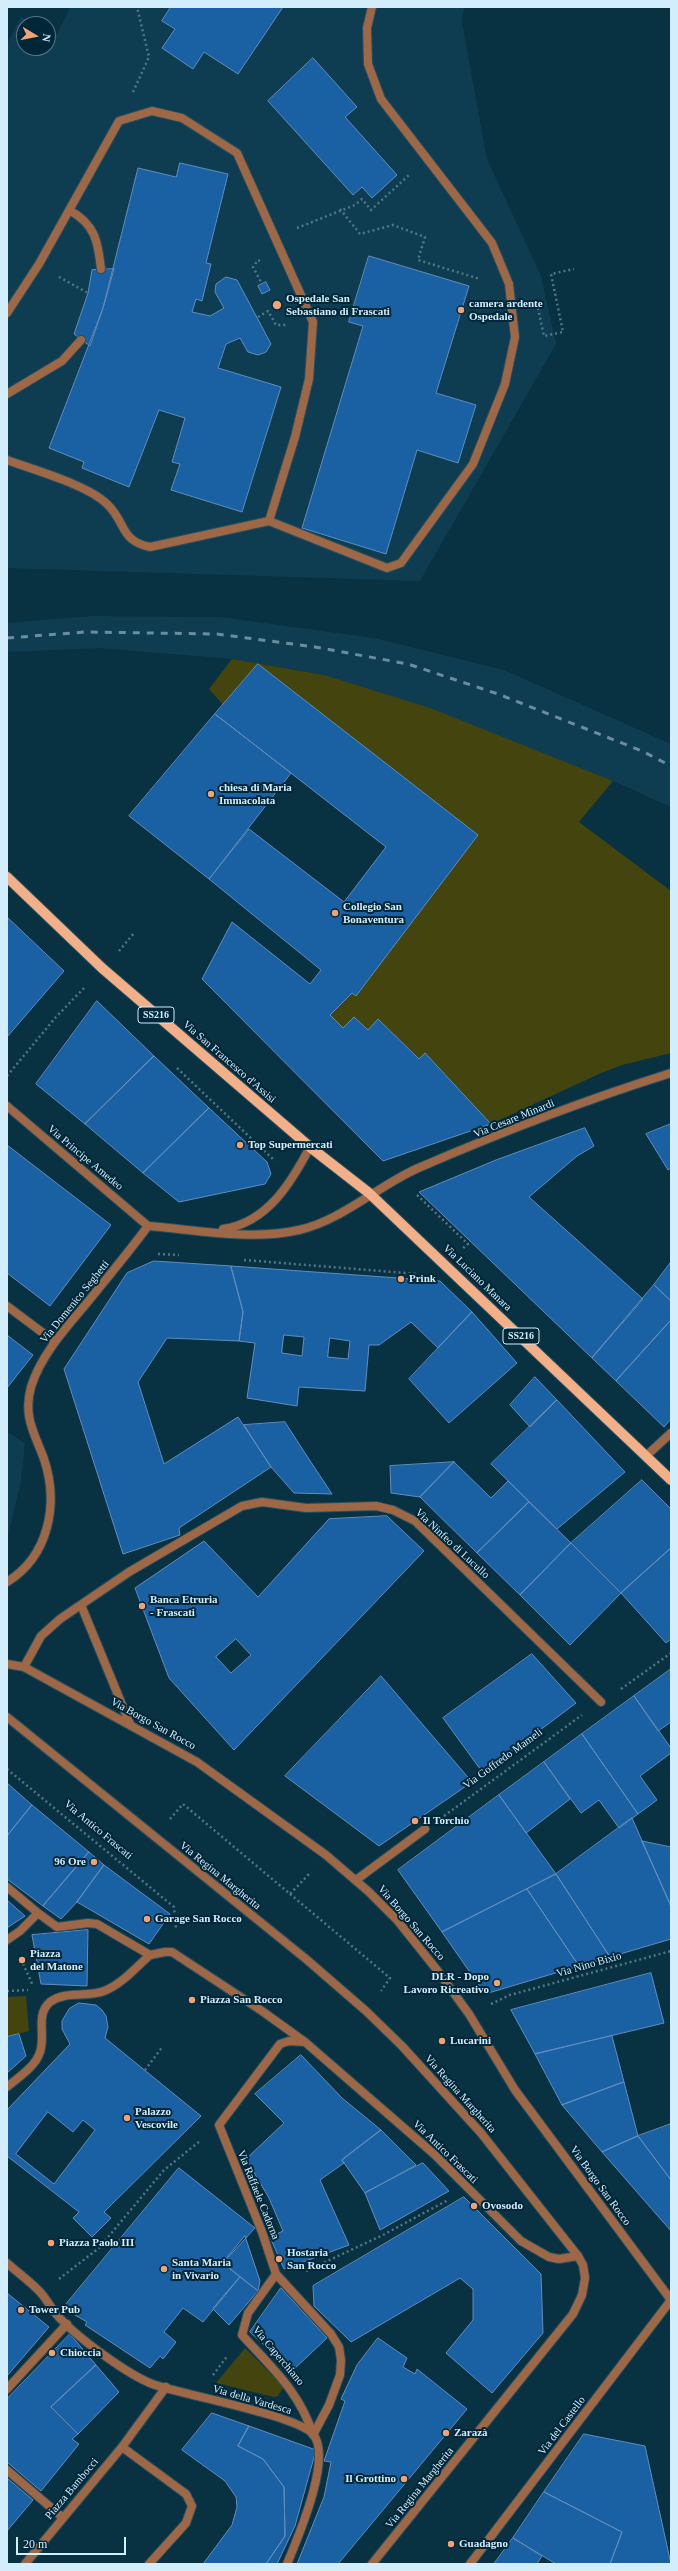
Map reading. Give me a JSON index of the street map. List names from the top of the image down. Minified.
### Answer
{"streets":{"main road":["SS216","Via San Francesco d'Assisi","Via Luciano Manara"],"street":["Via Cesare Minardi","Via Principe Amedeo","Via Domenico Seghetti","Via Ninfeo di Lucullo","Via Borgo San Rocco","Via Antico Frascati","Via Regina Margherita","Via Raffaele Cadorna","Via Caperchiano","Via della Vardesca","Via del Castello","Piazza Bambocci"],"path":["Via Goffredo Mameli","Via Nino Bixio"]},"crossings":[["Via San Francesco d'Assisi","Via Cesare Minardi"],["Via San Francesco d'Assisi","Via Luciano Manara"],["Via Cesare Minardi","Via Luciano Manara"],["Via Principe Amedeo","Via Domenico Seghetti"],["Via Ninfeo di Lucullo","Via Borgo San Rocco"],["Via Borgo San Rocco","Via del Castello"],["Via Antico Frascati","Via Regina Margherita"],["Via Raffaele Cadorna","Via Caperchiano"],["Via Raffaele Cadorna","Via della Vardesca"],["Via Caperchiano","Via della Vardesca"],["Via della Vardesca","Piazza Bambocci"]],"places":["Ospedale San Sebastiano di Frascati","camera ardente Ospedale","chiesa di Maria Immacolata","Collegio San Bonaventura","Top Supermercati","Prink","Banca Etruria - Frascati","Il Torchio","96 Ore","Garage San Rocco","Piazza del Matone","DLR - Dopo Lavoro Ricreativo","Piazza San Rocco","Lucarini","Palazzo Vescovile","Ovosodo","Piazza Paolo III","Hostaria San Rocco","Santa Maria in Vivario","Tower Pub","Chioccia","Zarazà","Il Grottino","Guadagno"],"scale_bar":"20 m","north":"right"}
